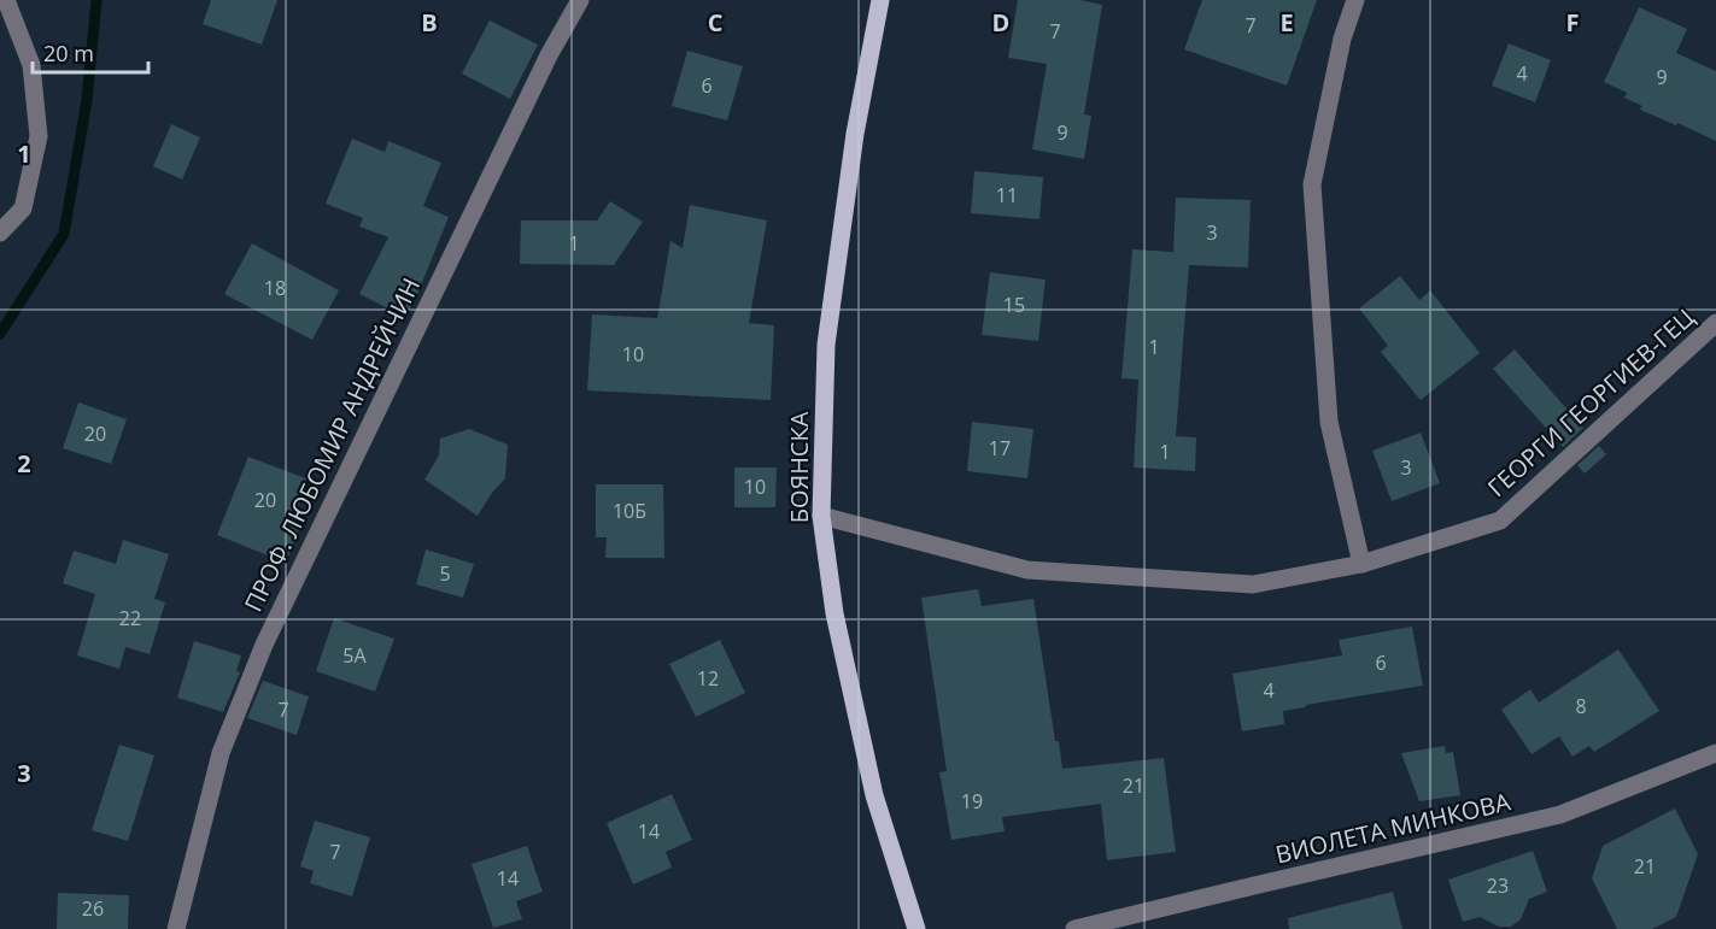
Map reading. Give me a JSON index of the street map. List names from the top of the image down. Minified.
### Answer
{"streets":{"main road":["БОЯНСКА"],"street":["ГЕОРГИ ГЕОРГИЕВ-ГЕЦ","ПРОФ. ЛЮБОМИР АНДРЕЙЧИН","ВИОЛЕТА МИНКОВА"]},"crossings":[["ГЕОРГИ ГЕОРГИЕВ-ГЕЦ","БОЯНСКА"]],"house_numbers":["7","7","4","9","6","9","11","3","1","18","15","1","10","20","17","1","3","10","20","10Б","5","22","5А","6","12","4","8","7","21","19","14","7","21","14","23","26"],"scale_bar":"20 m","grid":{"columns":["B","C","D","E","F"],"rows":["1","2","3"]}}
